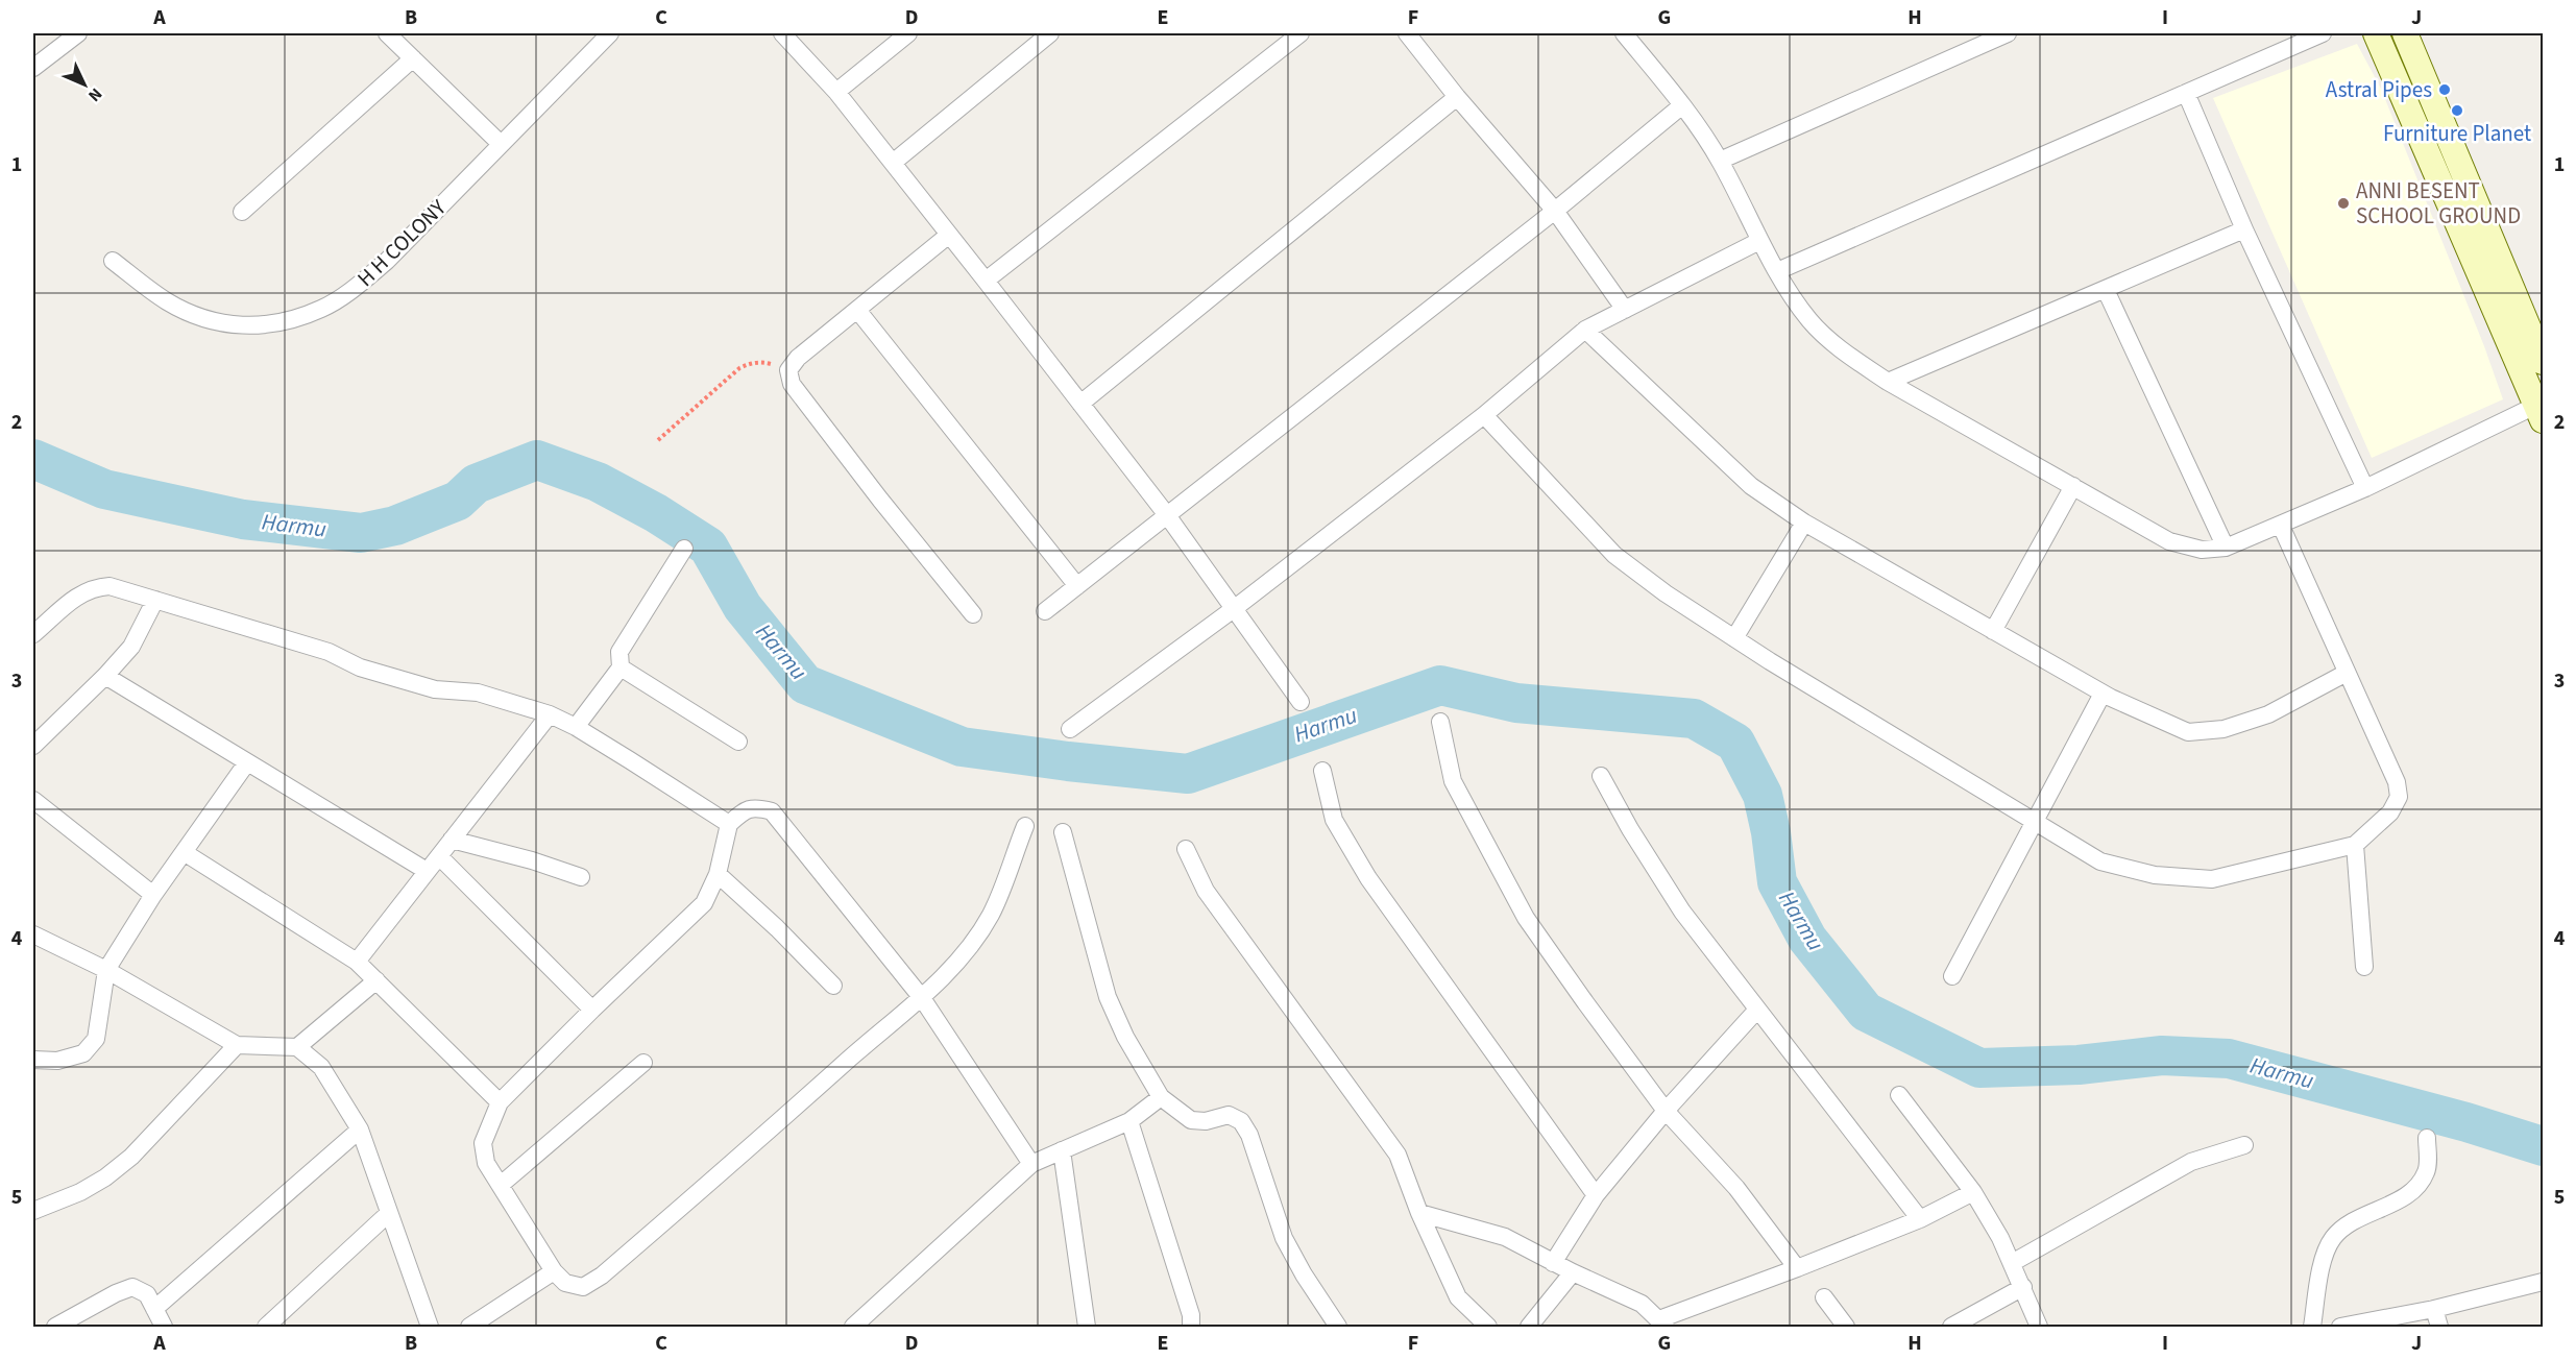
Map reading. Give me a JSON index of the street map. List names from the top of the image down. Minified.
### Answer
{"streets":{"street":["H H COLONY"]},"water":["Harmu"],"places":["Astral Pipes","Furniture Planet","ANNI BESENT SCHOOL GROUND"],"north":"bottom right","grid":{"columns":["A","B","C","D","E","F","G","H","I","J"],"rows":["1","2","3","4","5"]}}
